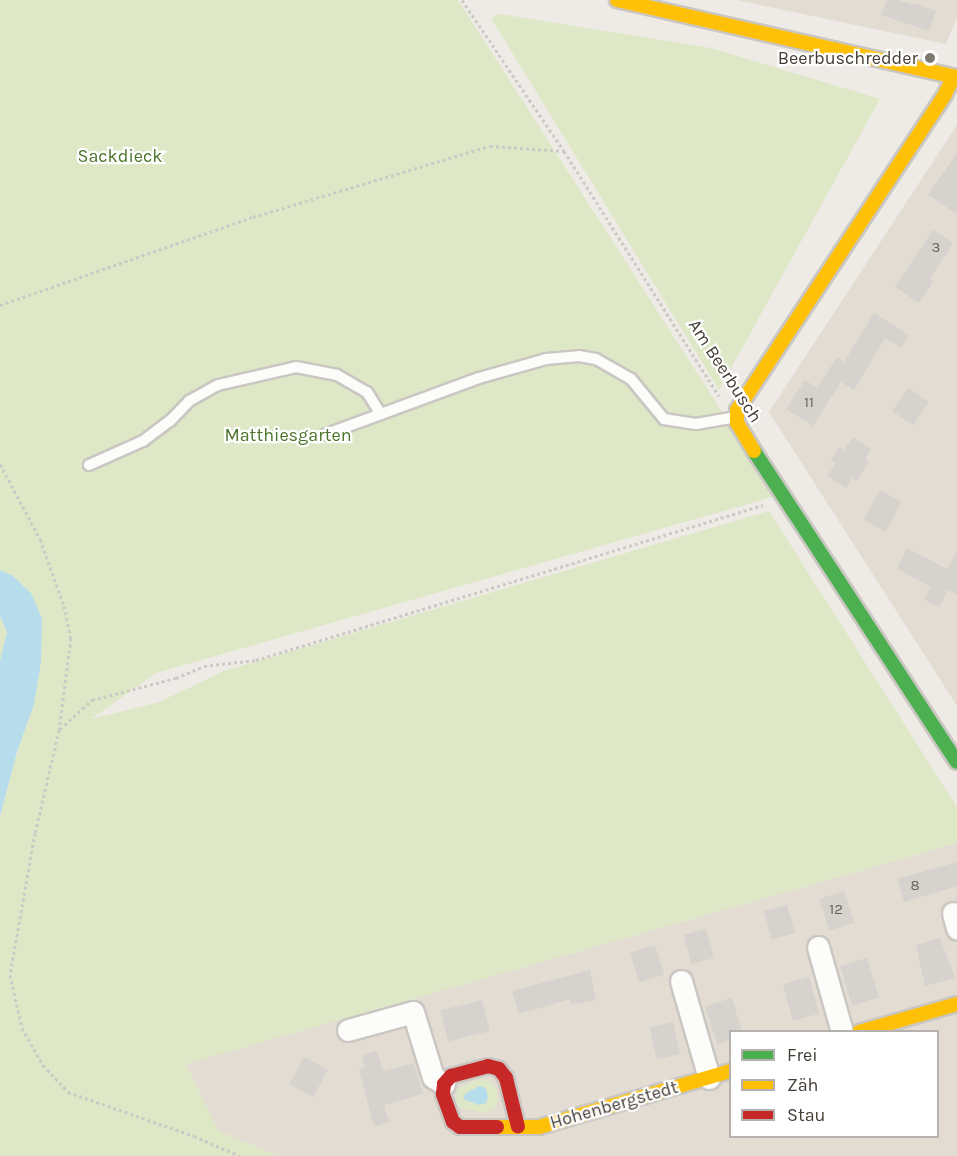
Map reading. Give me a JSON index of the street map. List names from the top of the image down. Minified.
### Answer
{"streets":{"street":["Am Beerbusch","Hohenbergstedt"]},"parks":["Sackdieck","Matthiesgarten"],"places":["Beerbuschredder"],"house_numbers":["3","11","8","12"],"legend":["Frei","Zäh","Stau"]}
